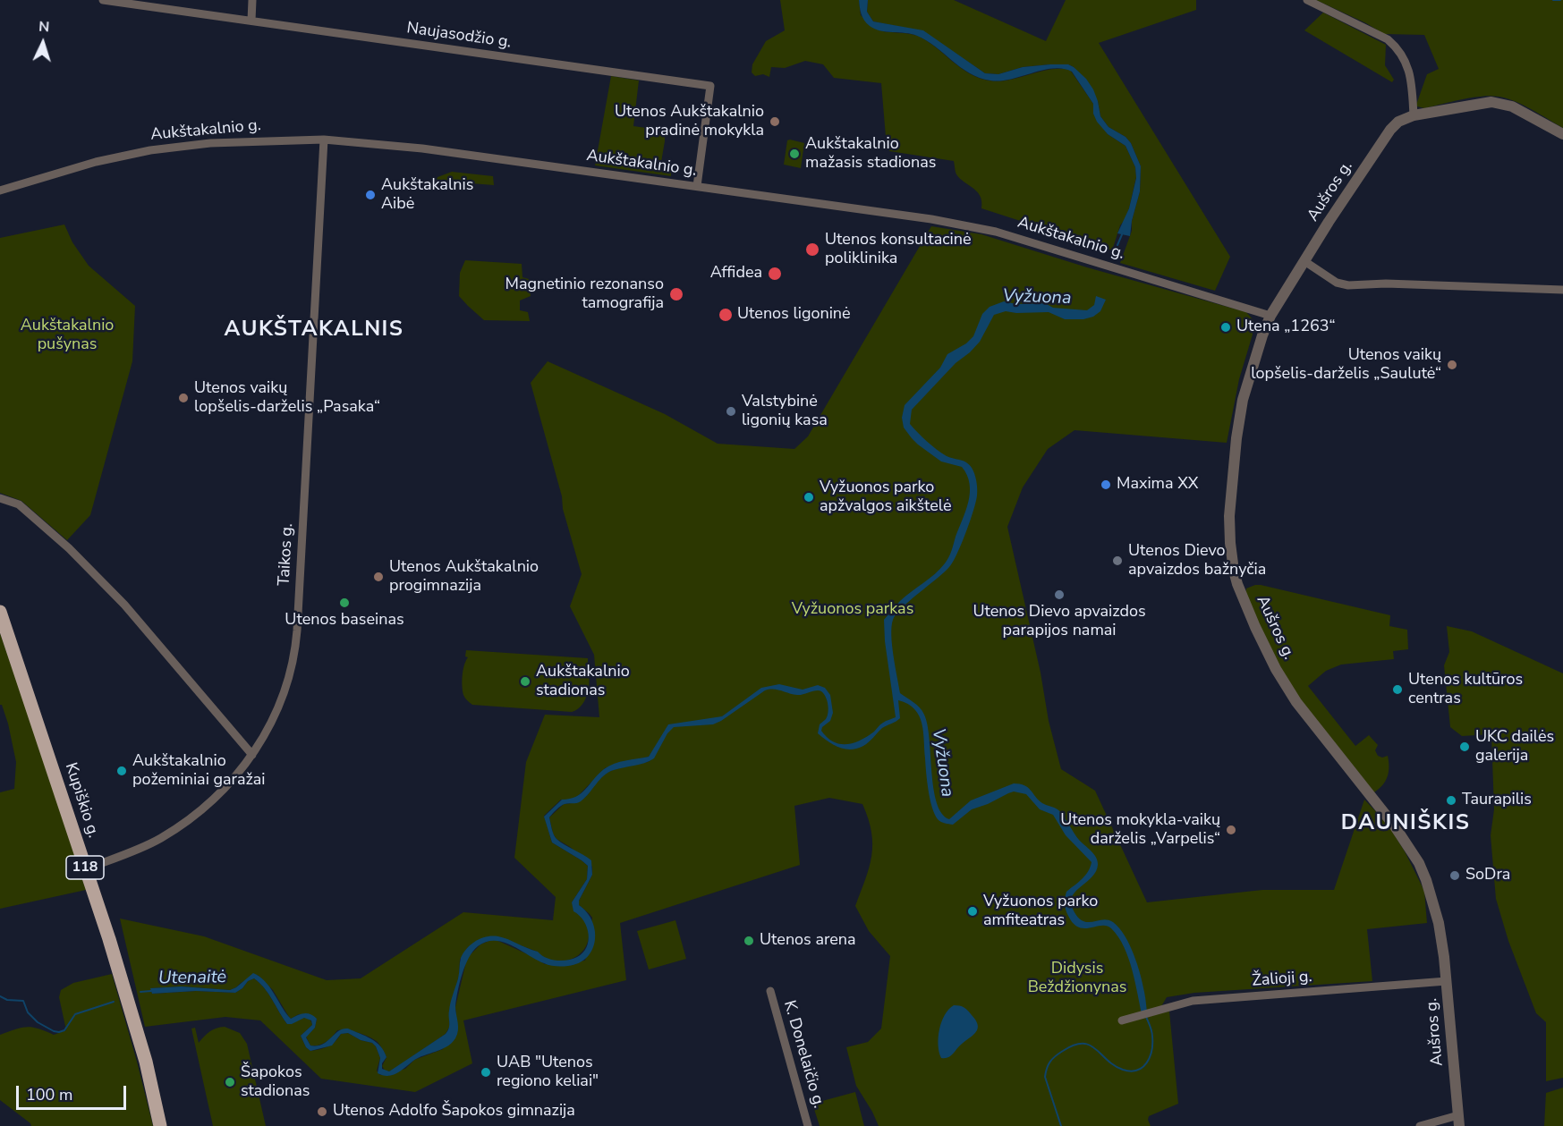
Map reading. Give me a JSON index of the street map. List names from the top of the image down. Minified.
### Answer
{"streets":{"main road":["Kupiškio g.","118"],"street":["Naujasodžio g.","Aukštakalnio g.","Aušros g.","Taikos g.","Žalioji g.","K. Donelaičio g."]},"crossings":[["Naujasodžio g.","Aukštakalnio g."],["Aukštakalnio g.","Aušros g."],["Aukštakalnio g.","Taikos g."],["Aušros g.","Žalioji g."],["Taikos g.","Kupiškio g."]],"districts":["AUKŠTAKALNIS","DAUNIŠKIS"],"water":["Vyžuona","Utenaitė"],"parks":["Aukštakalnio pušynas","Vyžuonos parkas","Didysis Beždžionynas"],"places":["Utenos Aukštakalnio pradinė mokykla","Aukštakalnio mažasis stadionas","Aukštakalnis Aibė","Utenos konsultacinė poliklinika","Affidea","Magnetinio rezonanso tamografija","Utenos ligoninė","Utena „1263“","Utenos vaikų lopšelis-darželis „Saulutė“","Utenos vaikų lopšelis-darželis „Pasaka“","Valstybinė ligonių kasa","Maxima XX","Vyžuonos parko apžvalgos aikštelė","Utenos Dievo apvaizdos bažnyčia","Utenos Aukštakalnio progimnazija","Utenos Dievo apvaizdos parapijos namai","Utenos baseinas","Aukštakalnio stadionas","Utenos kultūros centras","UKC dailės galerija","Aukštakalnio požeminiai garažai","Taurapilis","Utenos mokykla-vaikų darželis „Varpelis“","SoDra","Vyžuonos parko amfiteatras","Utenos arena","UAB \"Utenos regiono keliai\"","Šapokos stadionas","Utenos Adolfo Šapokos gimnazija"],"scale_bar":"100 m","north":"top"}
